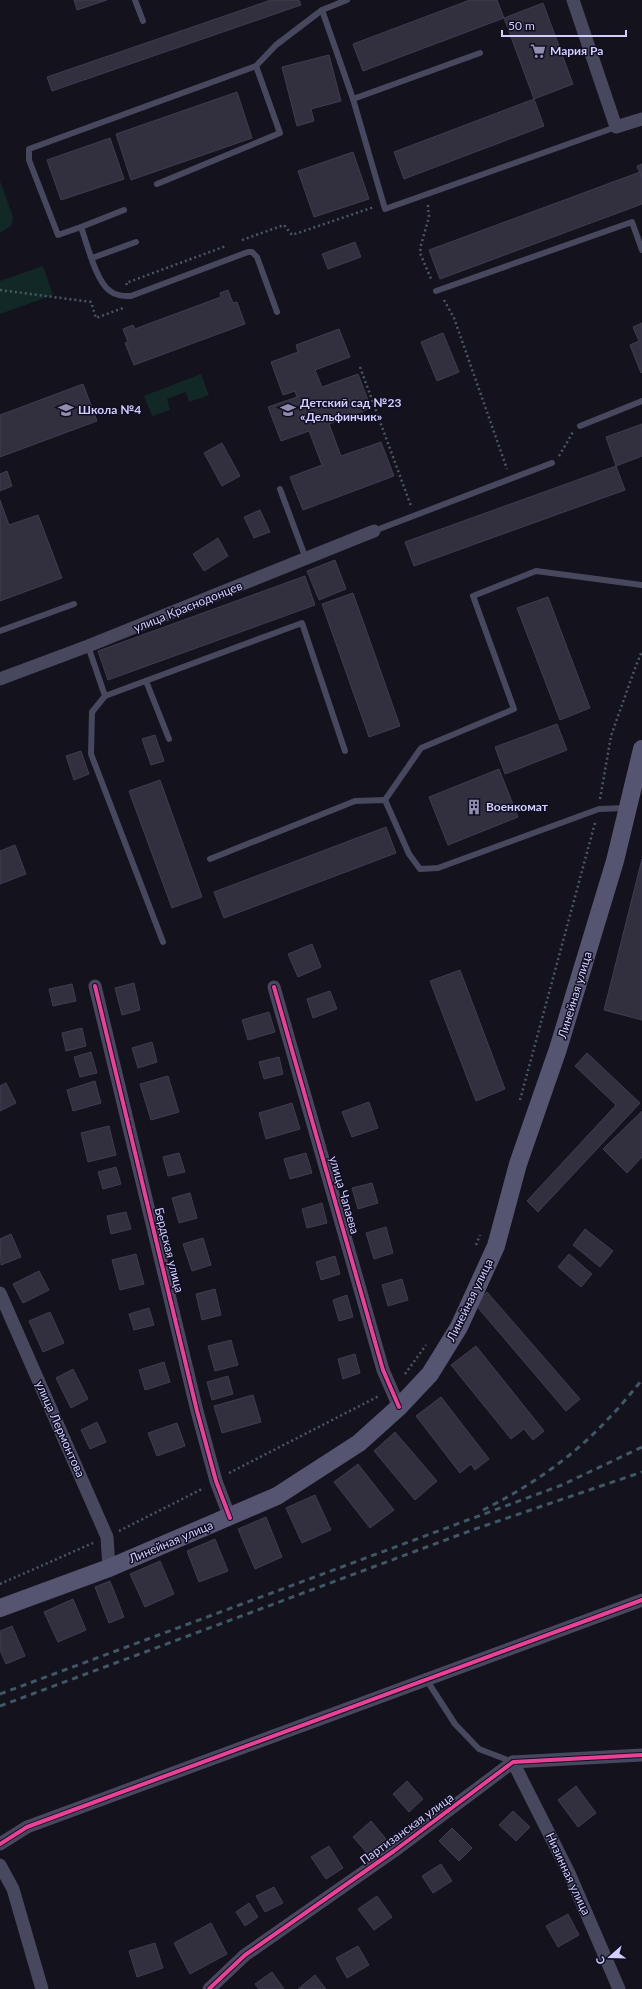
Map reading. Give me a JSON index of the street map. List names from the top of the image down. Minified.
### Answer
{"streets":{"main road":["Линейная улица"],"street":["улица Краснодонцев","улица Чапаева","Бердская улица","улица Лермонтова","Партизанская улица","Низинная улица"]},"crossings":[["Линейная улица","улица Чапаева"],["Линейная улица","Бердская улица"],["Линейная улица","улица Лермонтова"],["Партизанская улица","Низинная улица"]],"places":{"supermarket":["Мария Ра"],"school or university":["Школа №4","Детский сад №23 «Дельфинчик»"],"building":["Военкомат"]},"scale_bar":"50 m","north":"left"}
